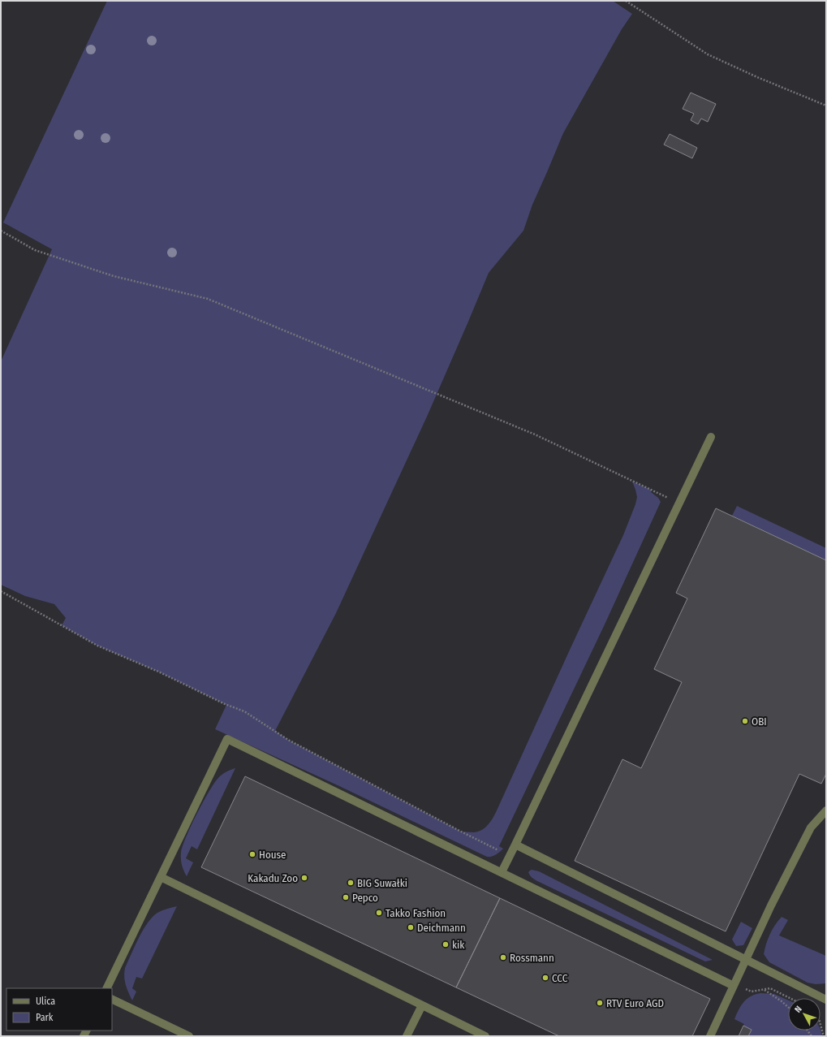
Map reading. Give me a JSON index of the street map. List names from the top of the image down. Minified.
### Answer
{"places":["OBI","House","Kakadu Zoo","BIG Suwałki","Pepco","Takko Fashion","Deichmann","kik","Rossmann","CCC","RTV Euro AGD"],"legend":["Ulica","Park"],"north":"top left"}
